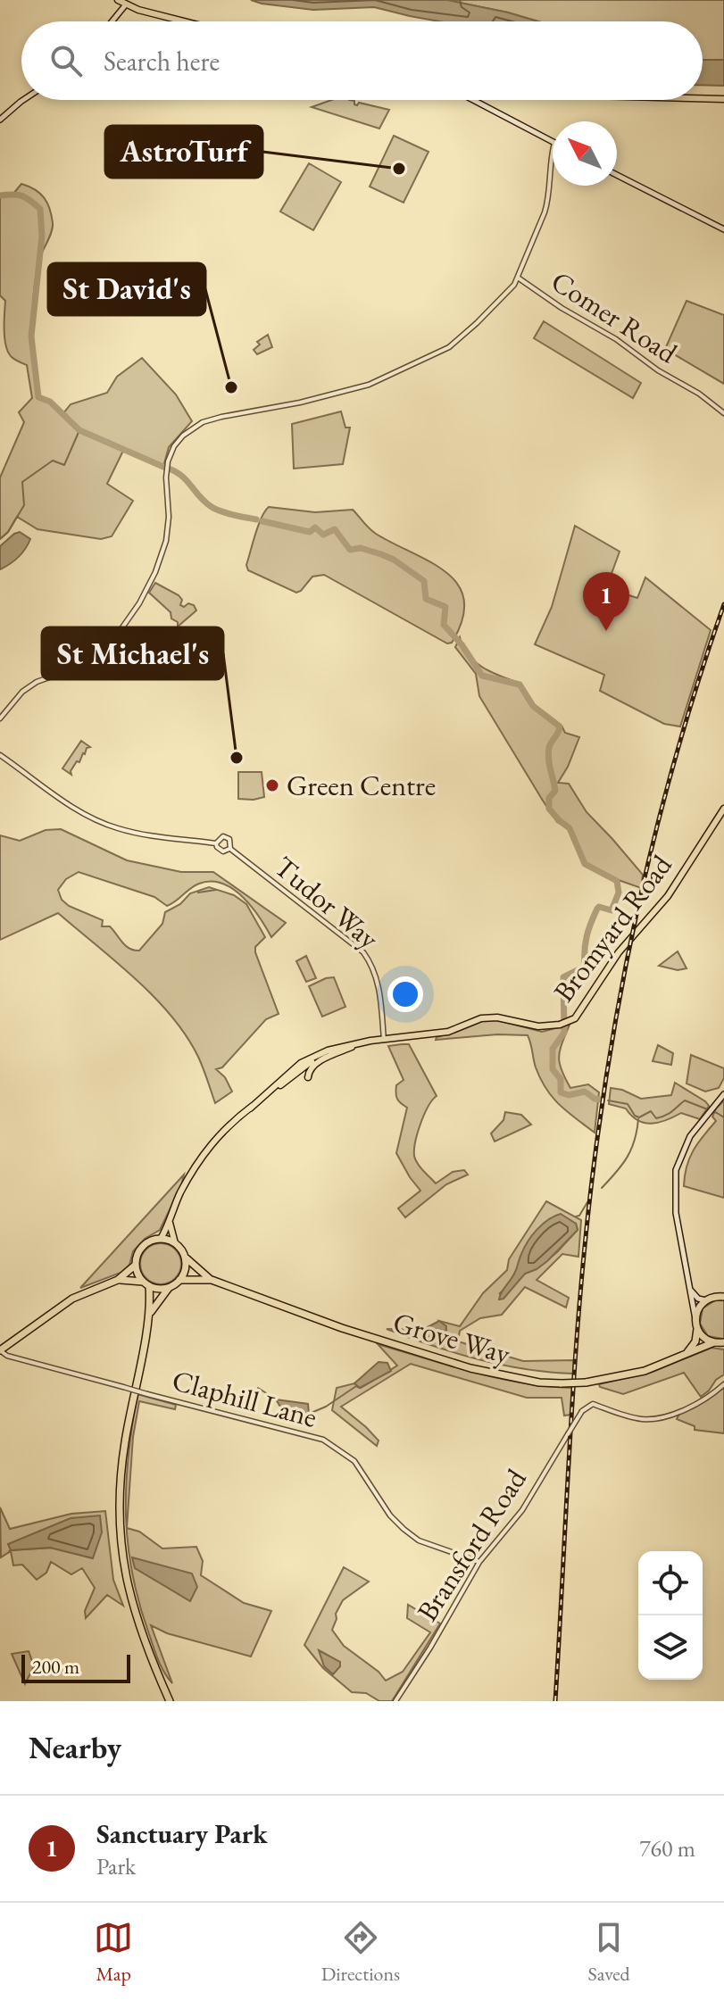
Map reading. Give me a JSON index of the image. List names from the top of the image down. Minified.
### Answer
{"streets":{"highway":["Grove Way"],"main road":["Bromyard Road"],"street":["Comer Road","Tudor Way","Claphill Lane","Bransford Road"]},"crossings":[["Tudor Way","Bromyard Road"],["Bromyard Road","Grove Way"],["Claphill Lane","Bransford Road"]],"places":["AstroTurf","St David's","St Michael's","Green Centre"],"scale_bar":"200 m","north":"top left","page":{"search":"Search here","pins":"1","scale":"200 m","heading":"Nearby","list":[{"mark":"1","name":"Sanctuary Park","note":"Park","value":"760 m"}],"nav":["Map","Directions","Saved"]}}
